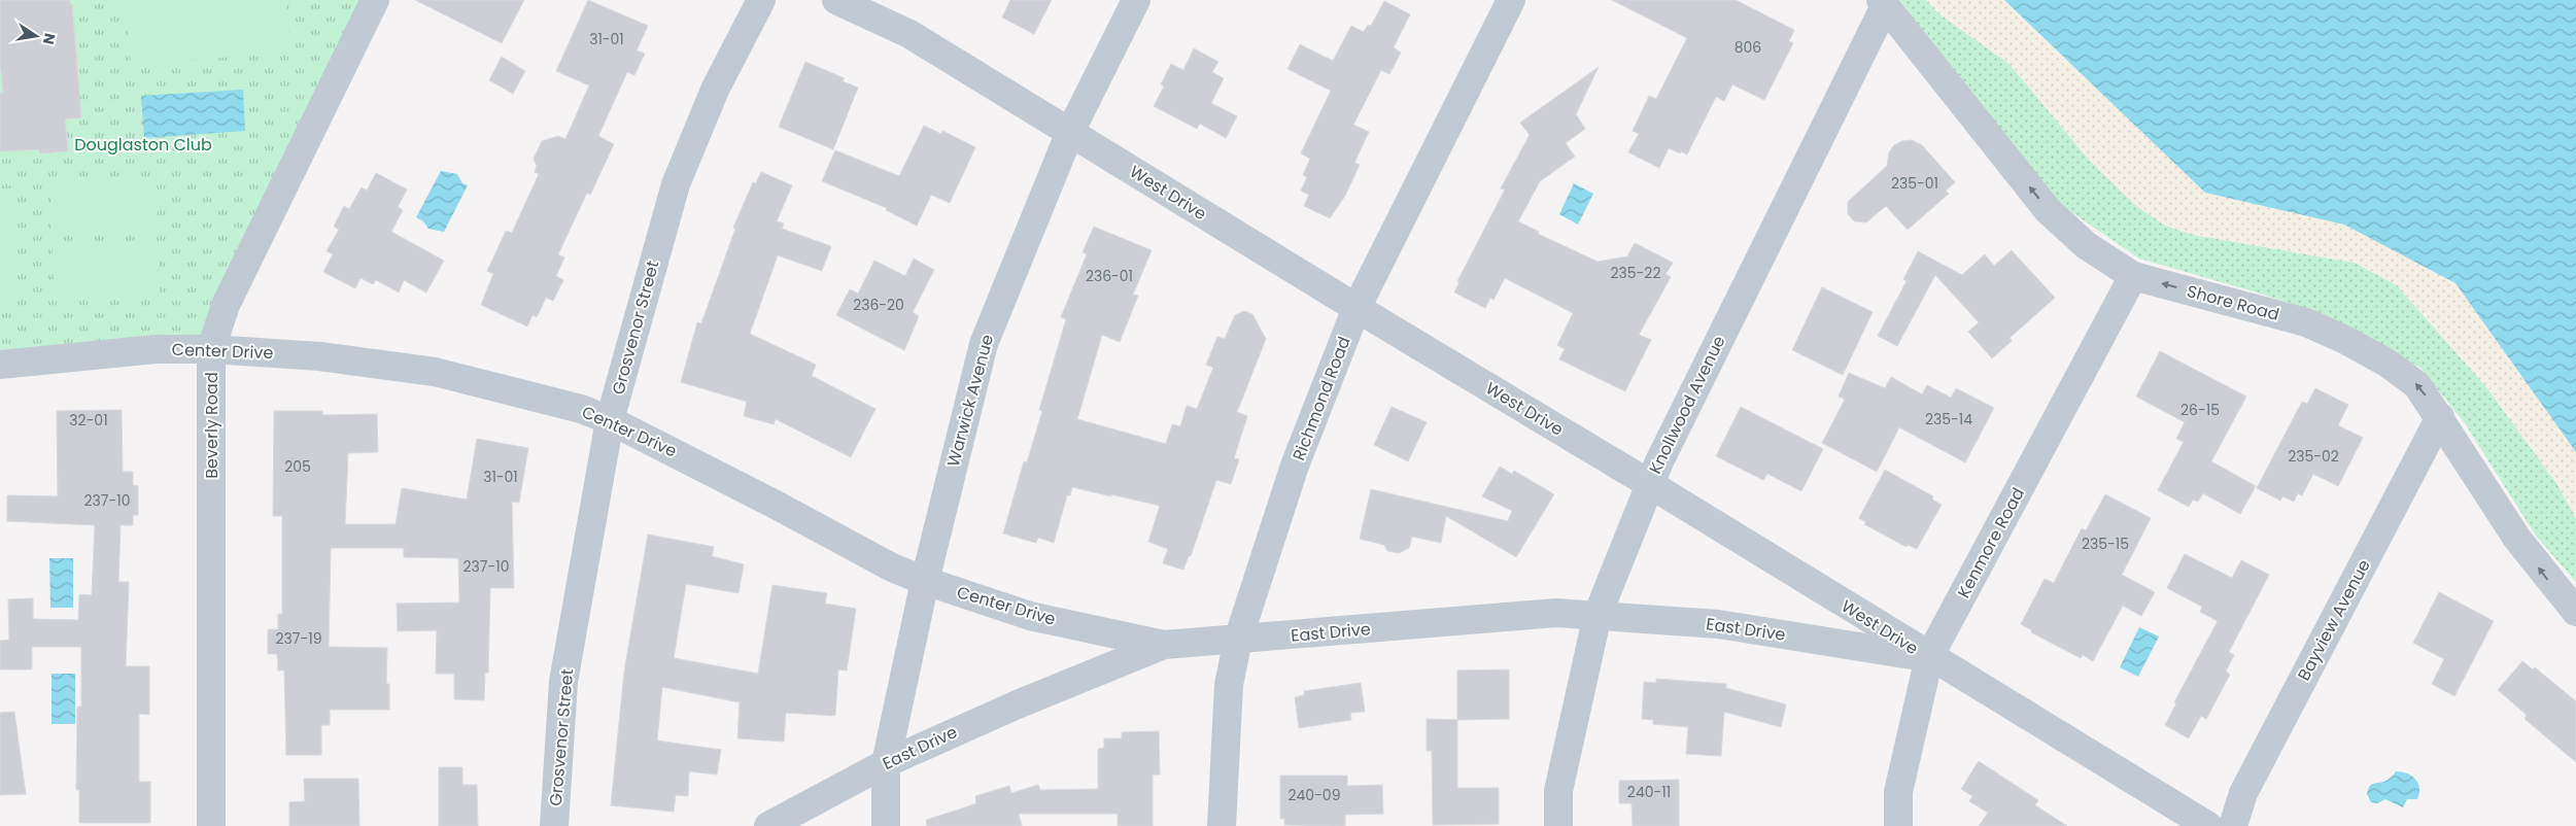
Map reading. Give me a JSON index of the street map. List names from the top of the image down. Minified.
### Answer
{"streets":{"street":["West Drive","Shore Road","Grosvenor Street","Center Drive","Richmond Road","Warwick Avenue","Knollwood Avenue","Beverly Road","Kenmore Road","Bayview Avenue","East Drive"]},"crossings":[["West Drive","Richmond Road"],["West Drive","Warwick Avenue"],["West Drive","Knollwood Avenue"],["West Drive","Kenmore Road"],["West Drive","East Drive"],["Shore Road","Knollwood Avenue"],["Shore Road","Kenmore Road"],["Shore Road","Bayview Avenue"],["Grosvenor Street","Center Drive"],["Center Drive","Warwick Avenue"],["Center Drive","Beverly Road"],["Center Drive","East Drive"],["Richmond Road","East Drive"],["Warwick Avenue","East Drive"],["Knollwood Avenue","East Drive"],["Kenmore Road","East Drive"]],"one_way":["Shore Road"],"parks":["Douglaston Club"],"house_numbers":["31-01","806","235-01","235-22","236-01","236-20","26-15","235-14","32-01","235-02","205","31-01","237-10","235-15","237-10","237-19","240-11","240-09"],"north":"right"}
